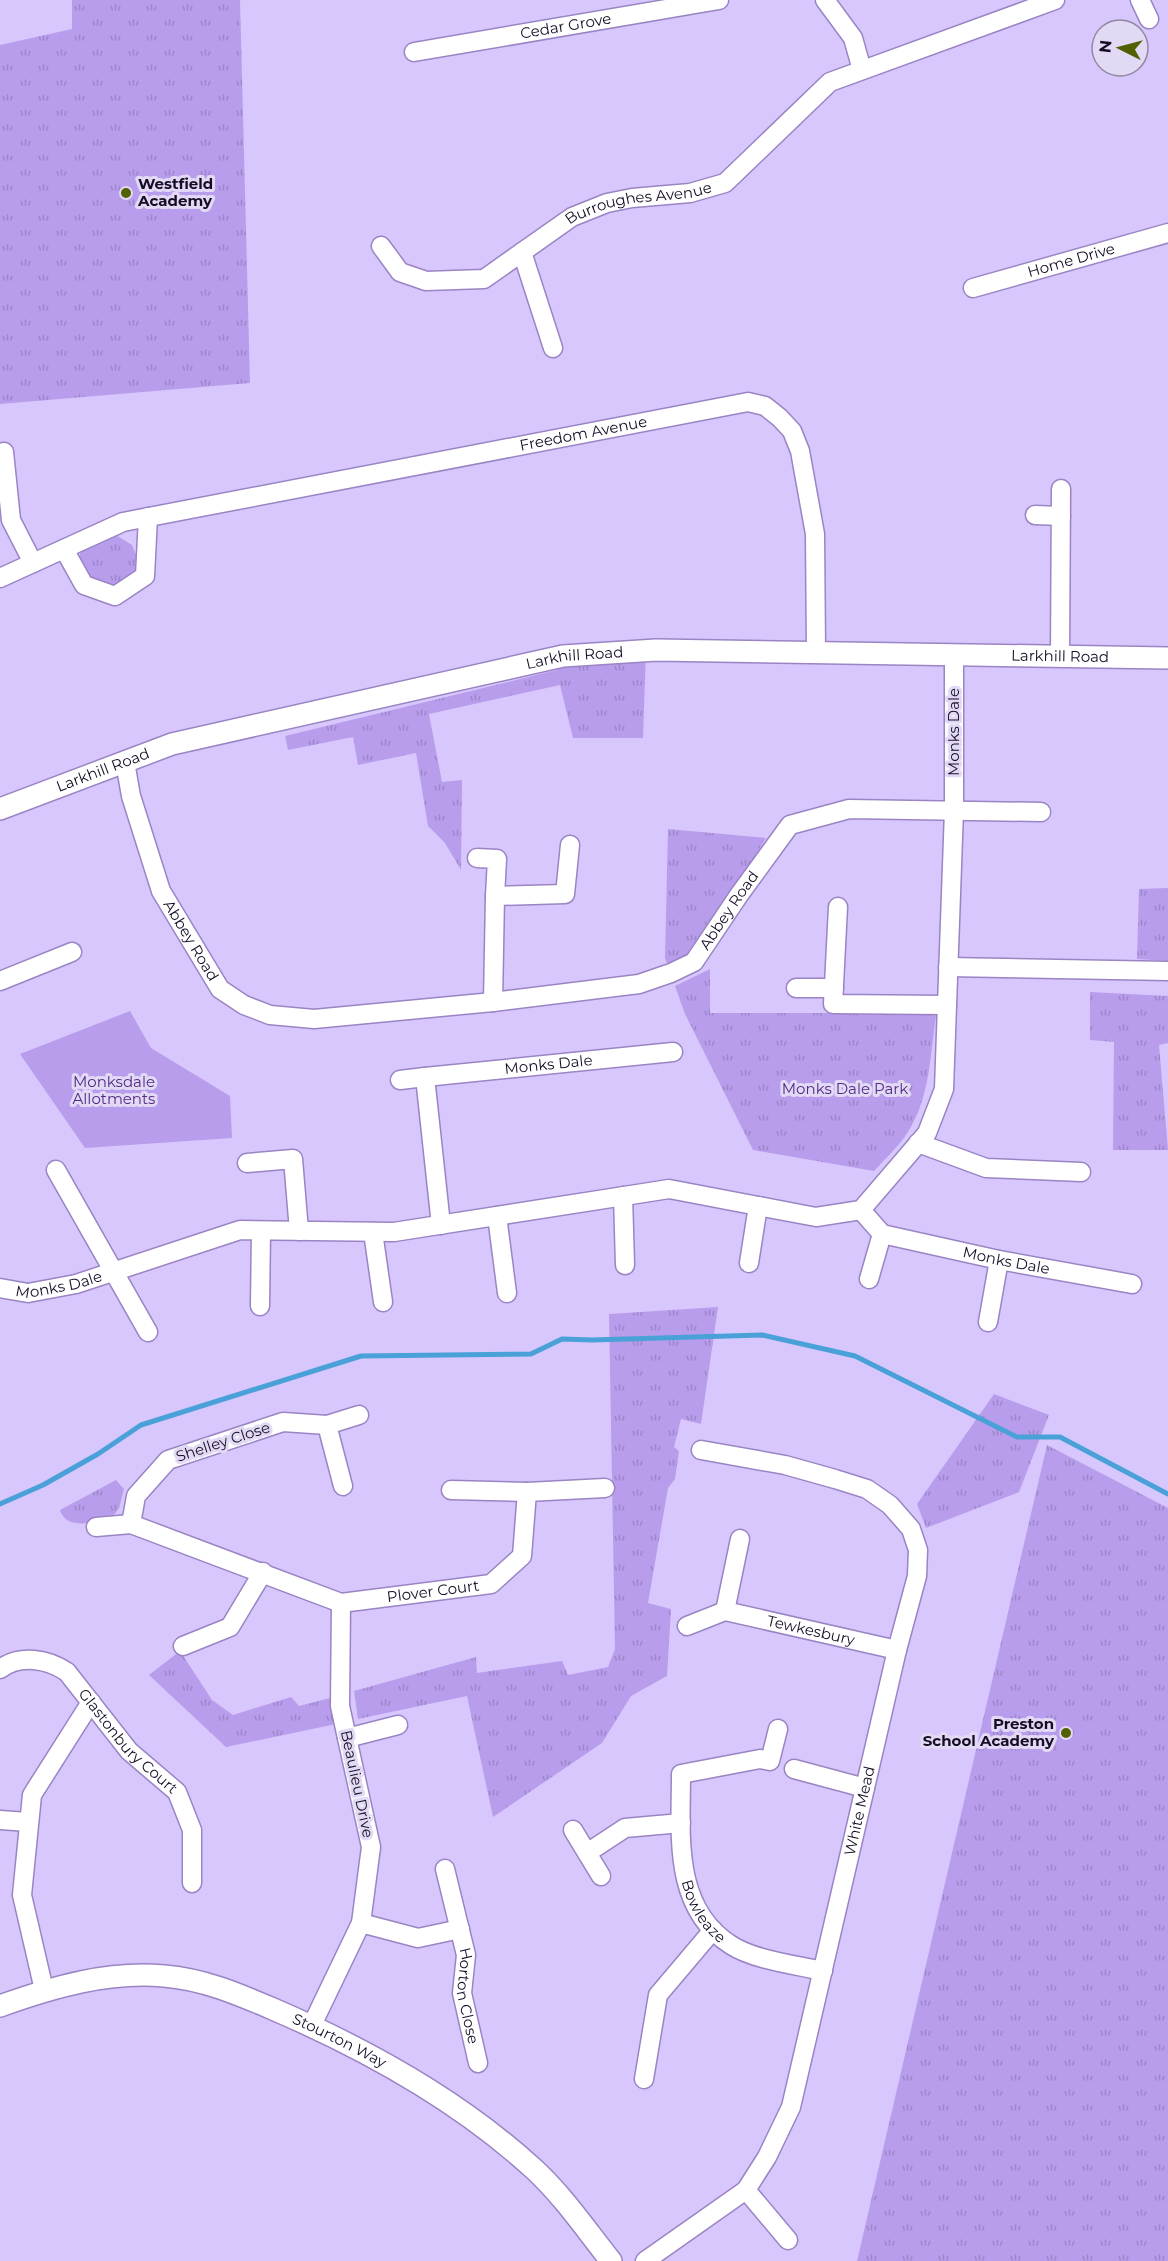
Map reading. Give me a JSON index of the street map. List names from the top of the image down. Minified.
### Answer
{"streets":{"street":["Cedar Grove","Burroughes Avenue","Home Drive","Freedom Avenue","Larkhill Road","Monks Dale","Abbey Road","Shelley Close","Plover Court","Tewkesbury","Glastonbury Court","Beaulieu Drive","White Mead","Bowleaze","Horton Close","Stourton Way"]},"crossings":[["Freedom Avenue","Larkhill Road"],["Larkhill Road","Monks Dale"],["Larkhill Road","Abbey Road"],["Monks Dale","Abbey Road"],["Plover Court","Beaulieu Drive"],["Tewkesbury","White Mead"],["Beaulieu Drive","Horton Close"],["Beaulieu Drive","Stourton Way"],["White Mead","Bowleaze"]],"parks":["Monksdale Allotments","Monks Dale Park"],"places":["Westfield Academy","Preston School Academy"],"north":"left"}
